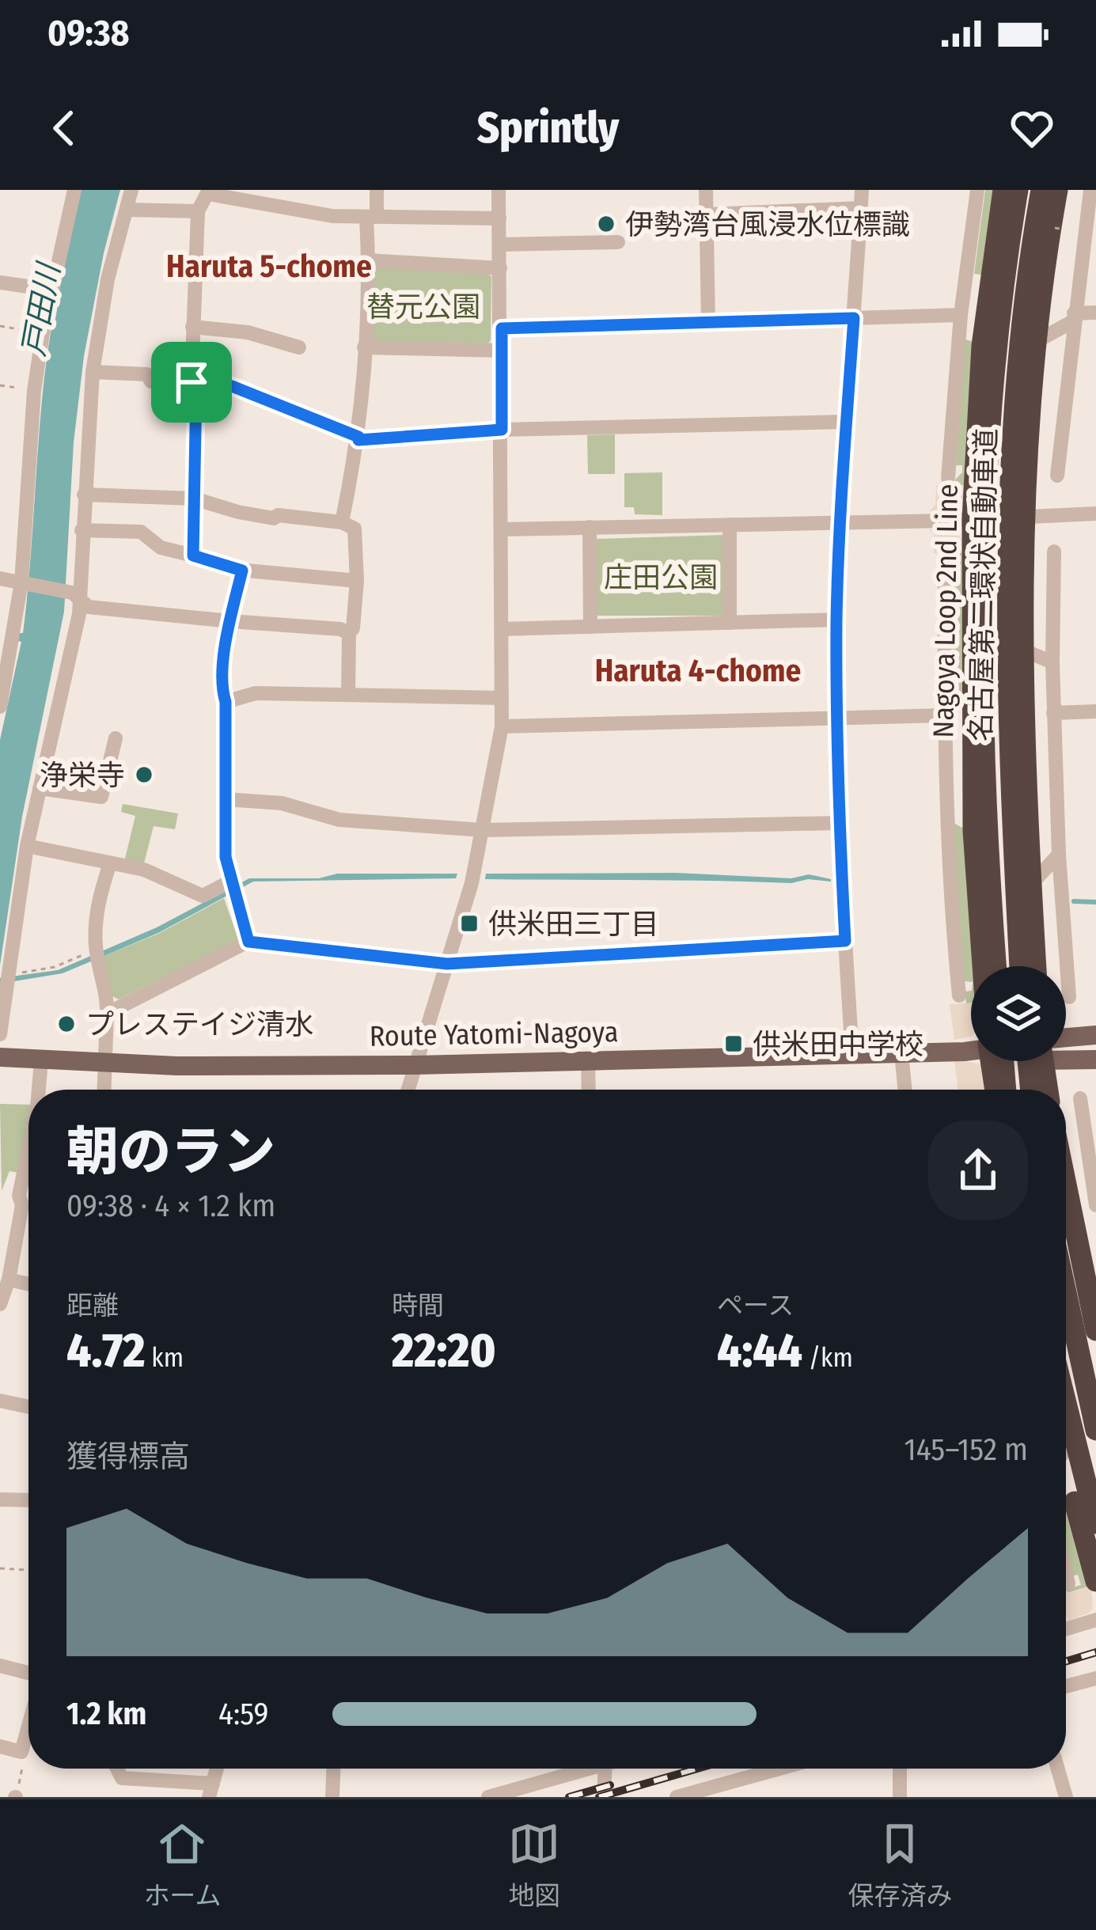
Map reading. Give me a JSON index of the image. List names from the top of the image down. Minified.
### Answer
{"streets":{"highway":["名古屋第二環状自動車道","Nagoya Loop 2nd Line"],"main road":["Route Yatomi-Nagoya"]},"districts":["Haruta 5-chome","Haruta 4-chome"],"water":["戸田川"],"parks":["替元公園","庄田公園"],"places":{"other":["伊勢湾台風浸水位標識","浄栄寺","プレステイジ清水"],"transit":["供米田三丁目","供米田中学校"]},"page":{"status":"09:38","header":"Sprintly","heading":["朝のラン","09:38 · 4 × 1.2 km"],"stats":[["距離","4.72 km"],["時間","22:20"],["ペース","4:44 /km"]],"chart":["獲得標高","145–152 m"],"list":[{"name":"1.2 km","note":"4:59"}],"tabs":["ホーム","地図","保存済み"]}}
